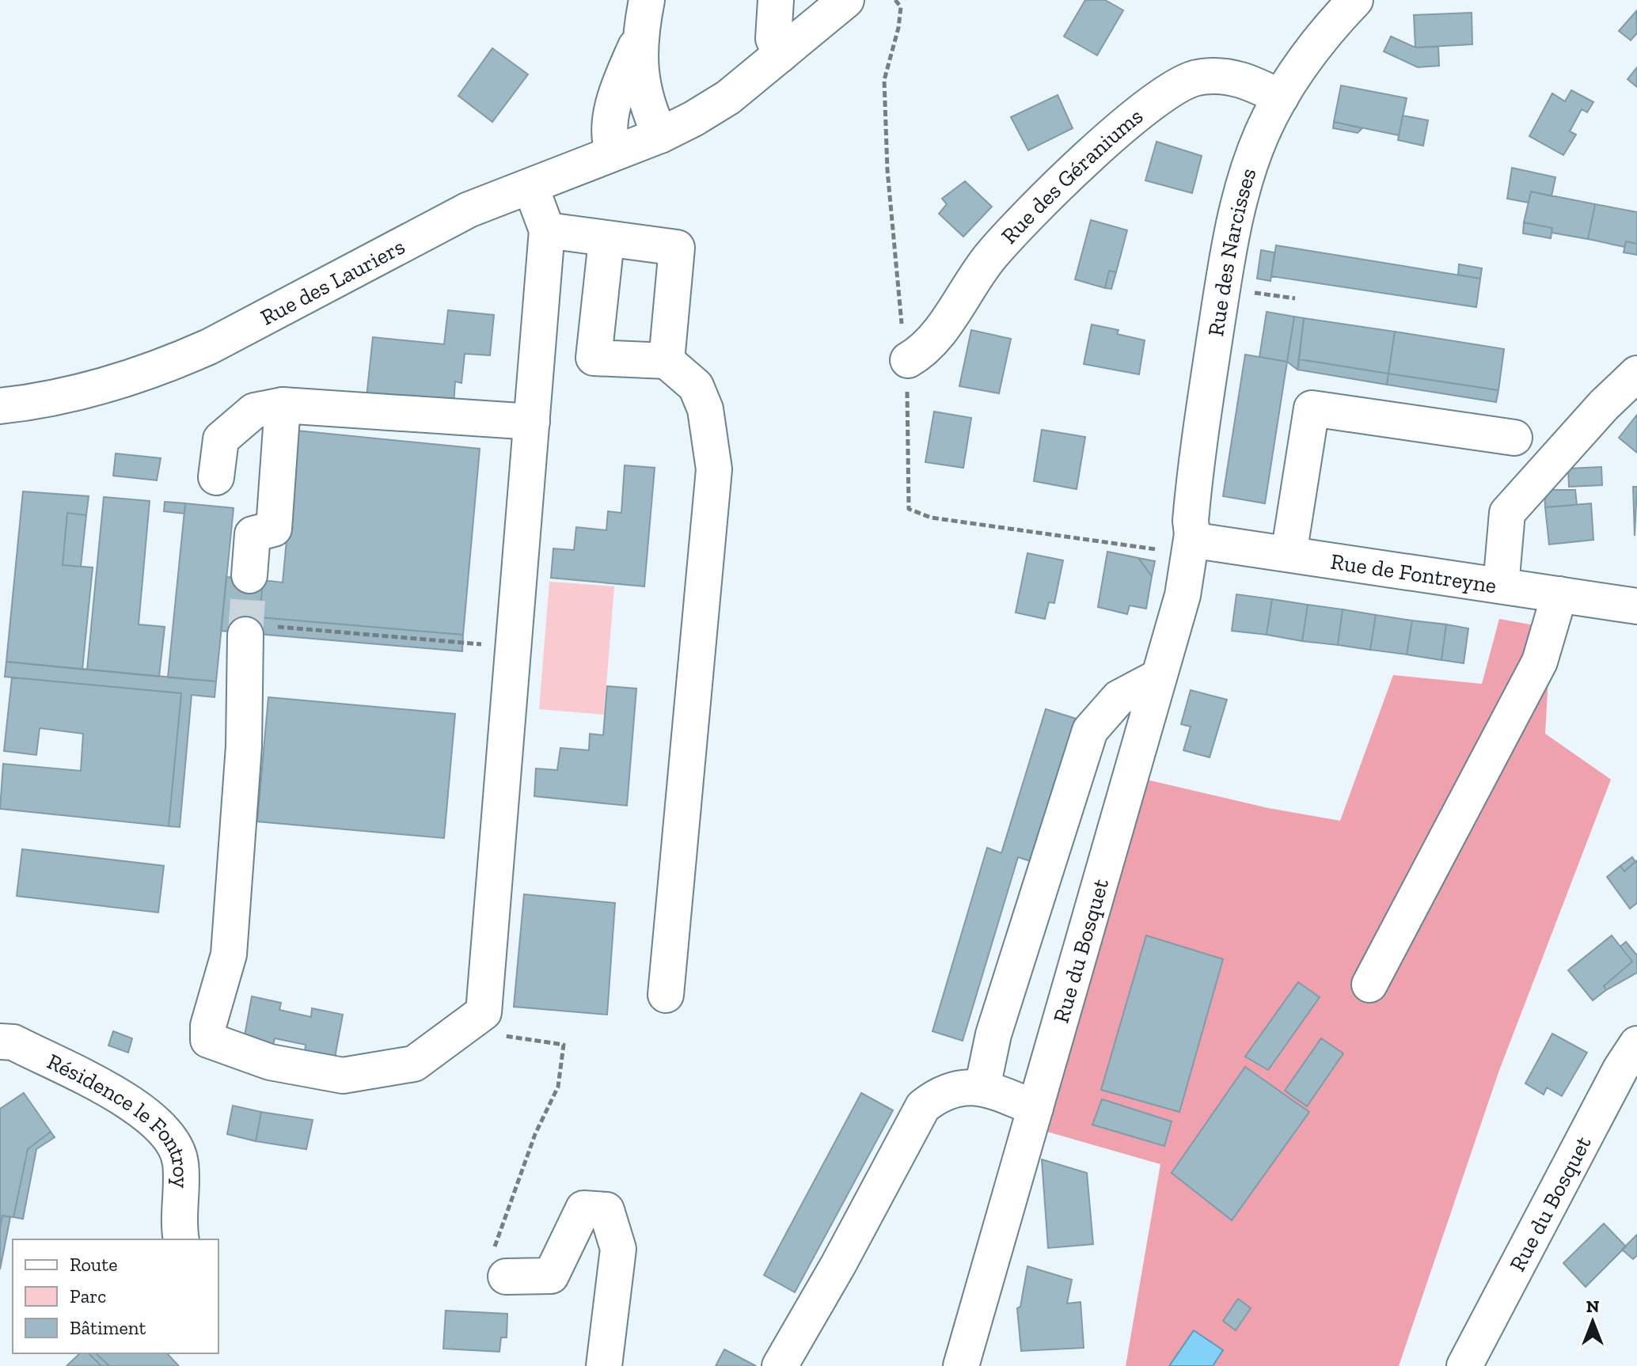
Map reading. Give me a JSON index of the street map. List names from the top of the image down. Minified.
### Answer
{"streets":{"street":["Rue des Géraniums","Rue des Narcisses","Rue des Lauriers","Rue de Fontreyne","Rue du Bosquet","Résidence le Fontroy"]},"crossings":[["Rue des Géraniums","Rue des Narcisses"],["Rue des Narcisses","Rue de Fontreyne"],["Rue des Narcisses","Rue du Bosquet"],["Rue de Fontreyne","Rue du Bosquet"]],"legend":["Route","Parc","Bâtiment"],"north":"top"}
